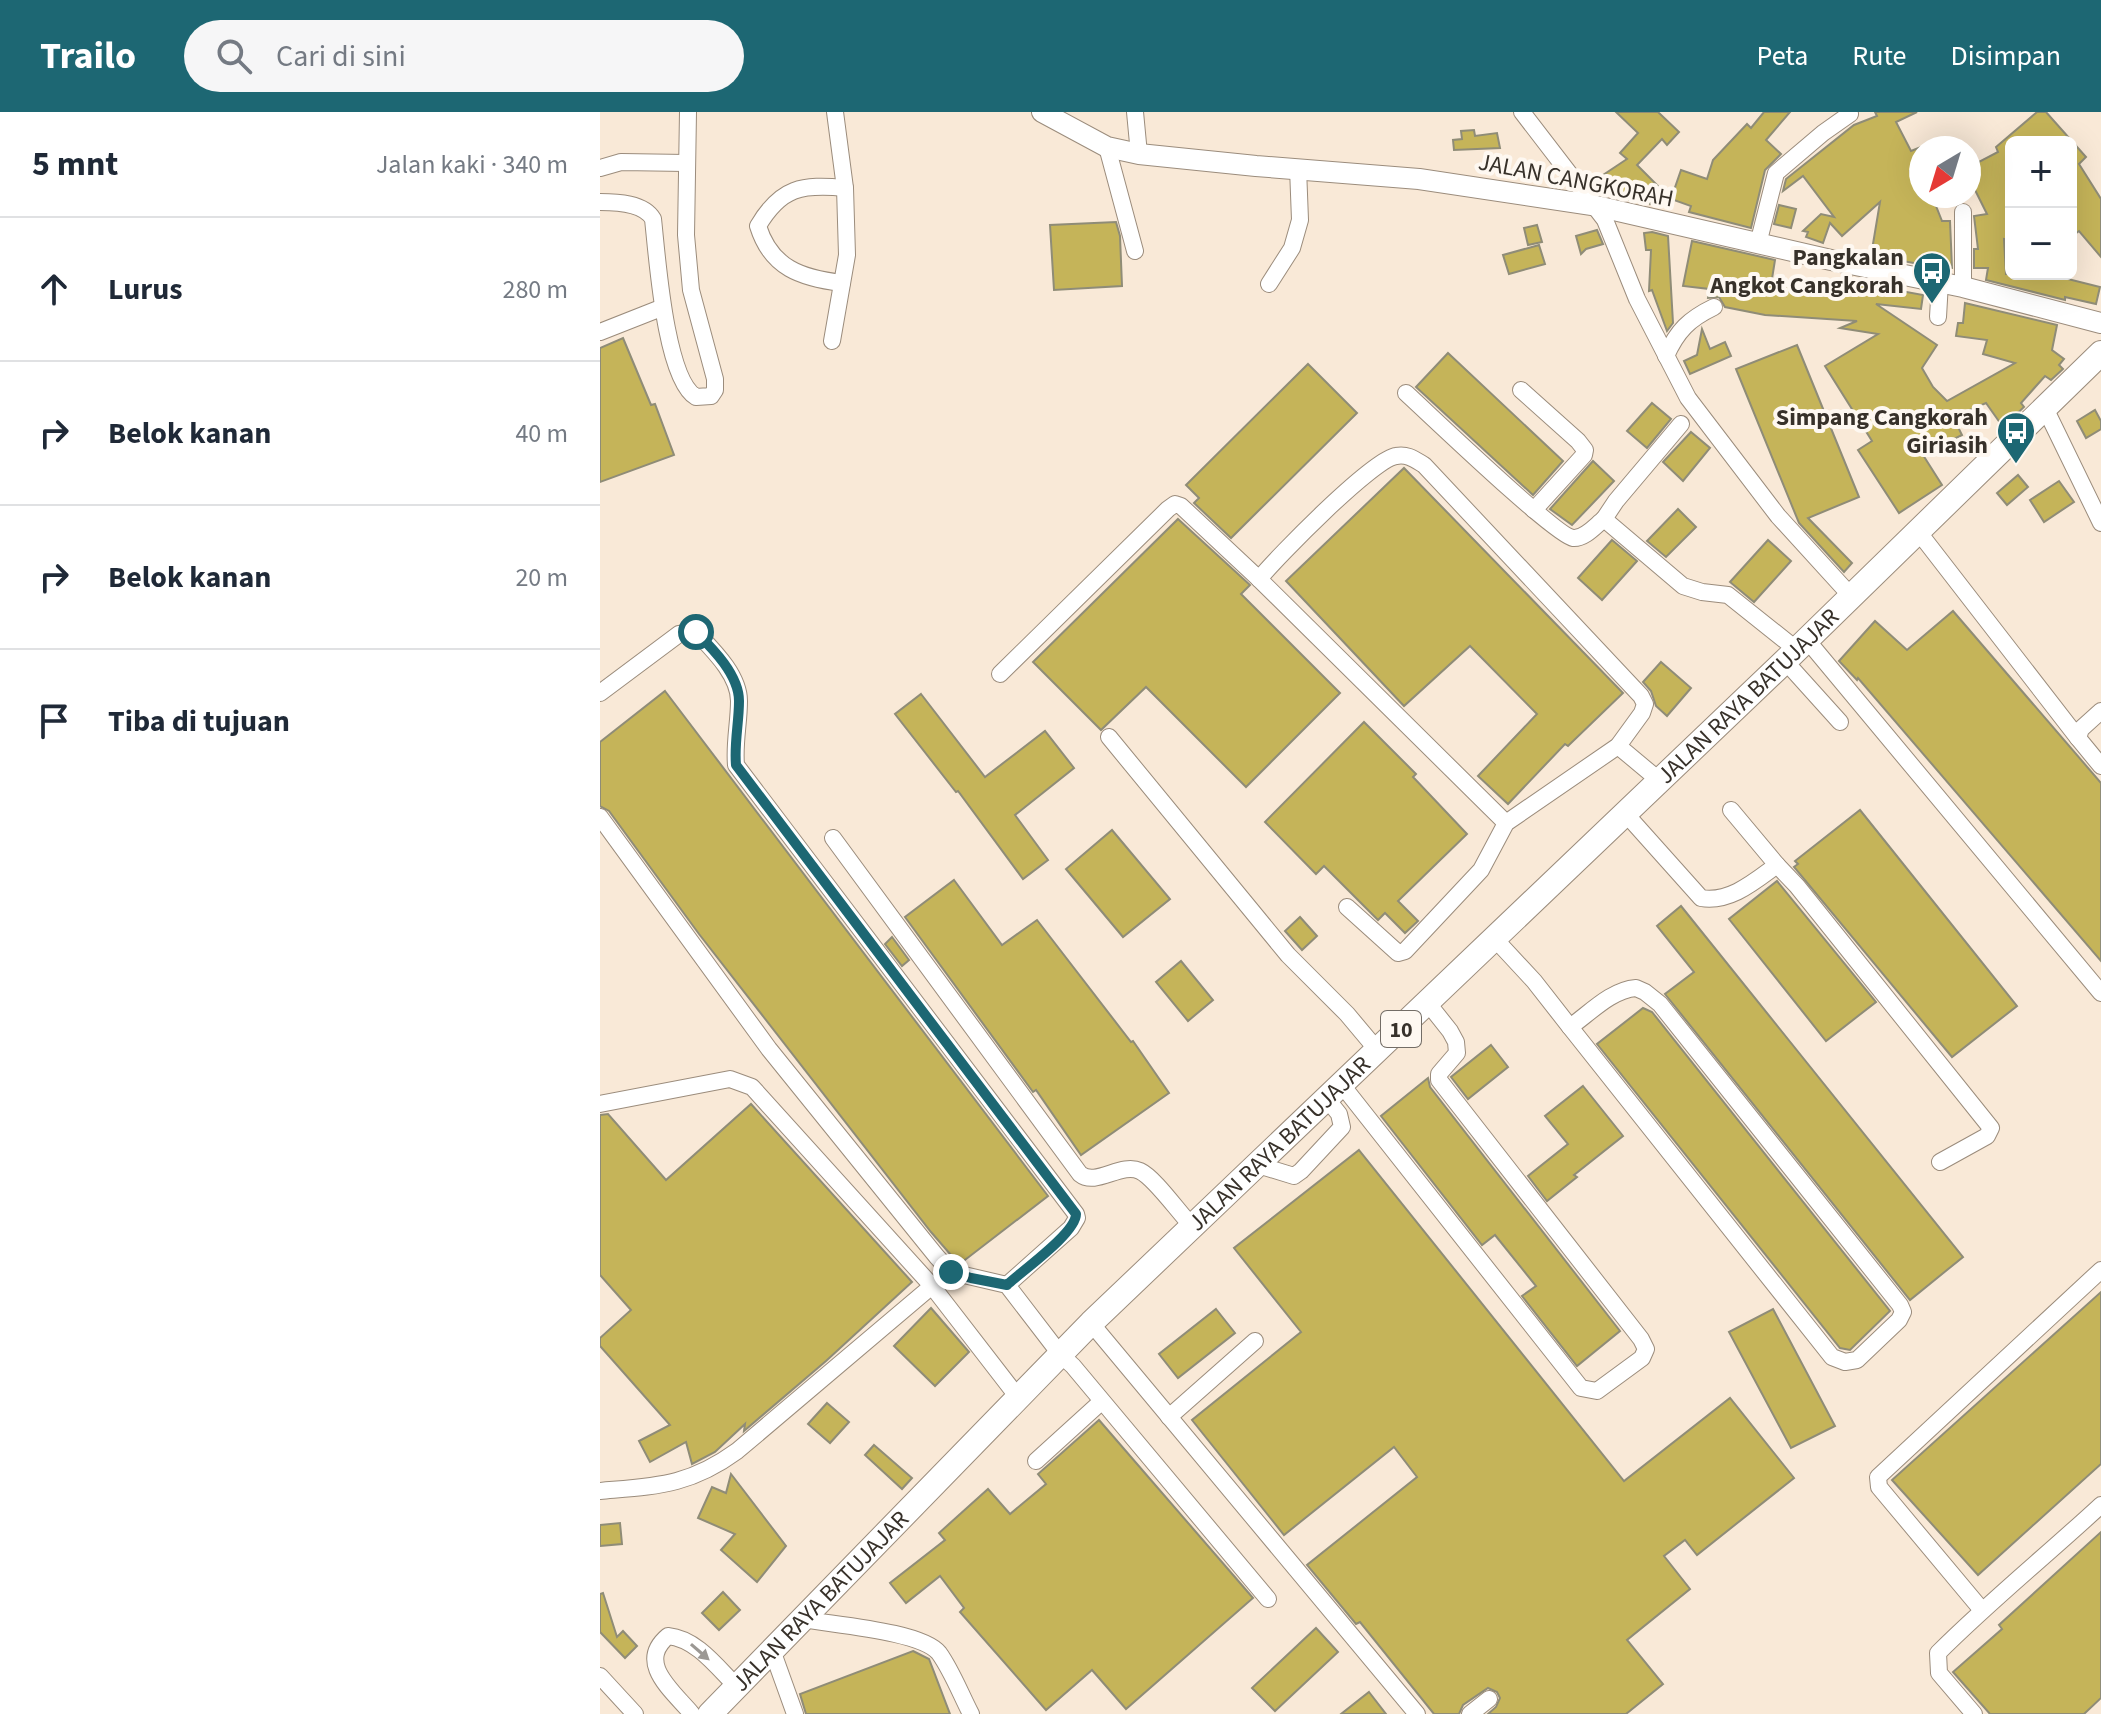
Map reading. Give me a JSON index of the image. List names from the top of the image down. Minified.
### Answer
{"streets":{"highway":["JALAN RAYA BATUJAJAR","10"],"main road":["JALAN CANGKORAH"]},"places":{"bus stop":["Pangkalan Angkot Cangkorah","Simpang Cangkorah Giriasih"]},"north":"bottom left","page":{"header":"Trailo","search":"Cari di sini","nav":["Peta","Rute","Disimpan"],"heading":["5 mnt","Jalan kaki · 340 m"],"map_buttons":["+","−"],"list":[["Lurus","280 m"],["Belok kanan","40 m"],["Belok kanan","20 m"],"Tiba di tujuan"]}}
